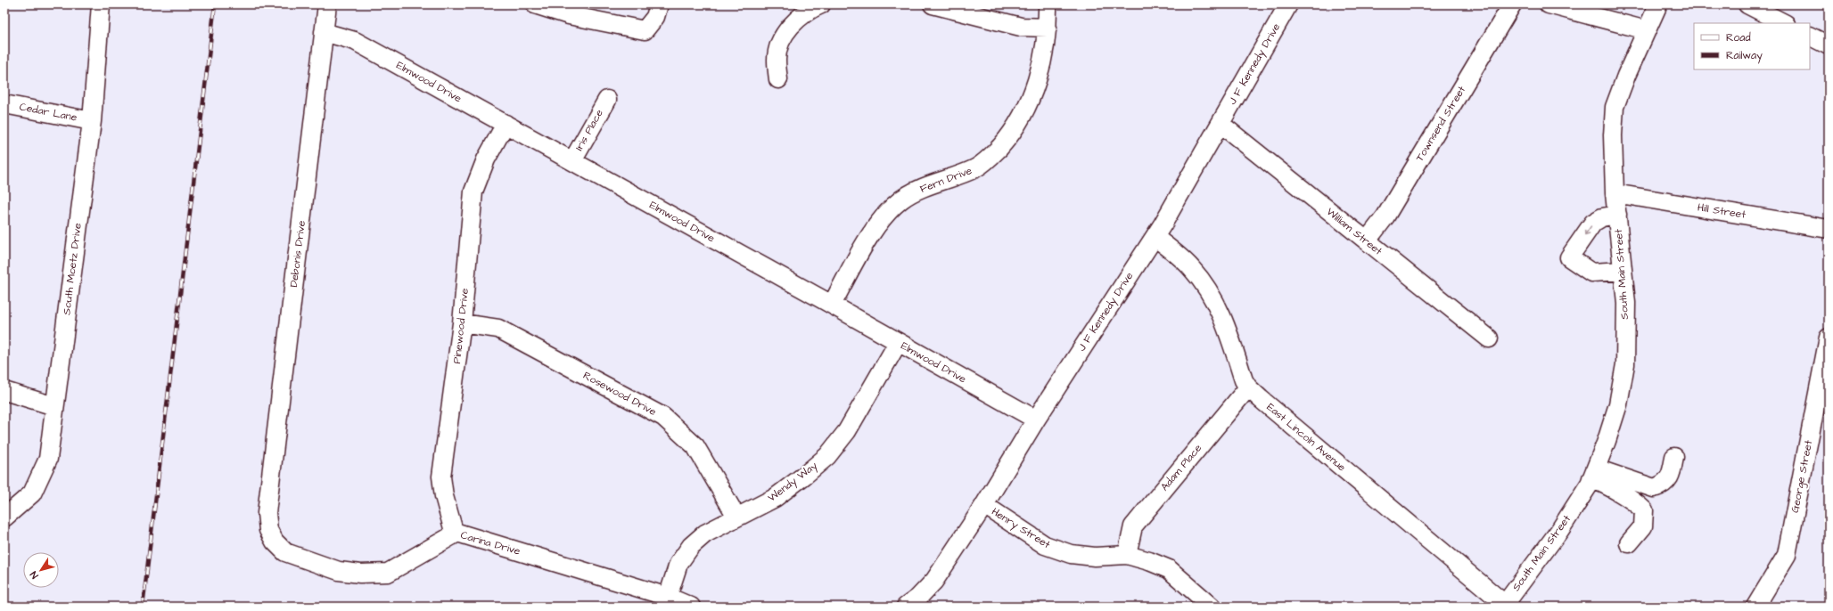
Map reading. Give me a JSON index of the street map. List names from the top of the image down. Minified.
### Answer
{"streets":{"street":["J F Kennedy Drive","Elmwood Drive","Cedar Lane","Townsend Street","Iris Place","Fern Drive","Hill Street","William Street","Debonis Drive","South Moetz Drive","South Main Street","Pinewood Drive","Rosewood Drive","East Lincoln Avenue","Adam Place","George Street","Wendy Way","Henry Street","Carina Drive"]},"crossings":[["J F Kennedy Drive","Elmwood Drive"],["J F Kennedy Drive","William Street"],["J F Kennedy Drive","East Lincoln Avenue"],["J F Kennedy Drive","Henry Street"],["Elmwood Drive","Iris Place"],["Elmwood Drive","Fern Drive"],["Elmwood Drive","Debonis Drive"],["Elmwood Drive","Pinewood Drive"],["Elmwood Drive","Wendy Way"],["Cedar Lane","South Moetz Drive"],["Townsend Street","William Street"],["Hill Street","South Main Street"],["Debonis Drive","Carina Drive"],["South Main Street","East Lincoln Avenue"],["Pinewood Drive","Rosewood Drive"],["Pinewood Drive","Carina Drive"],["Rosewood Drive","Wendy Way"],["East Lincoln Avenue","Adam Place"],["Adam Place","Henry Street"],["Wendy Way","Carina Drive"]],"legend":["Road","Railway"],"north":"bottom left"}
